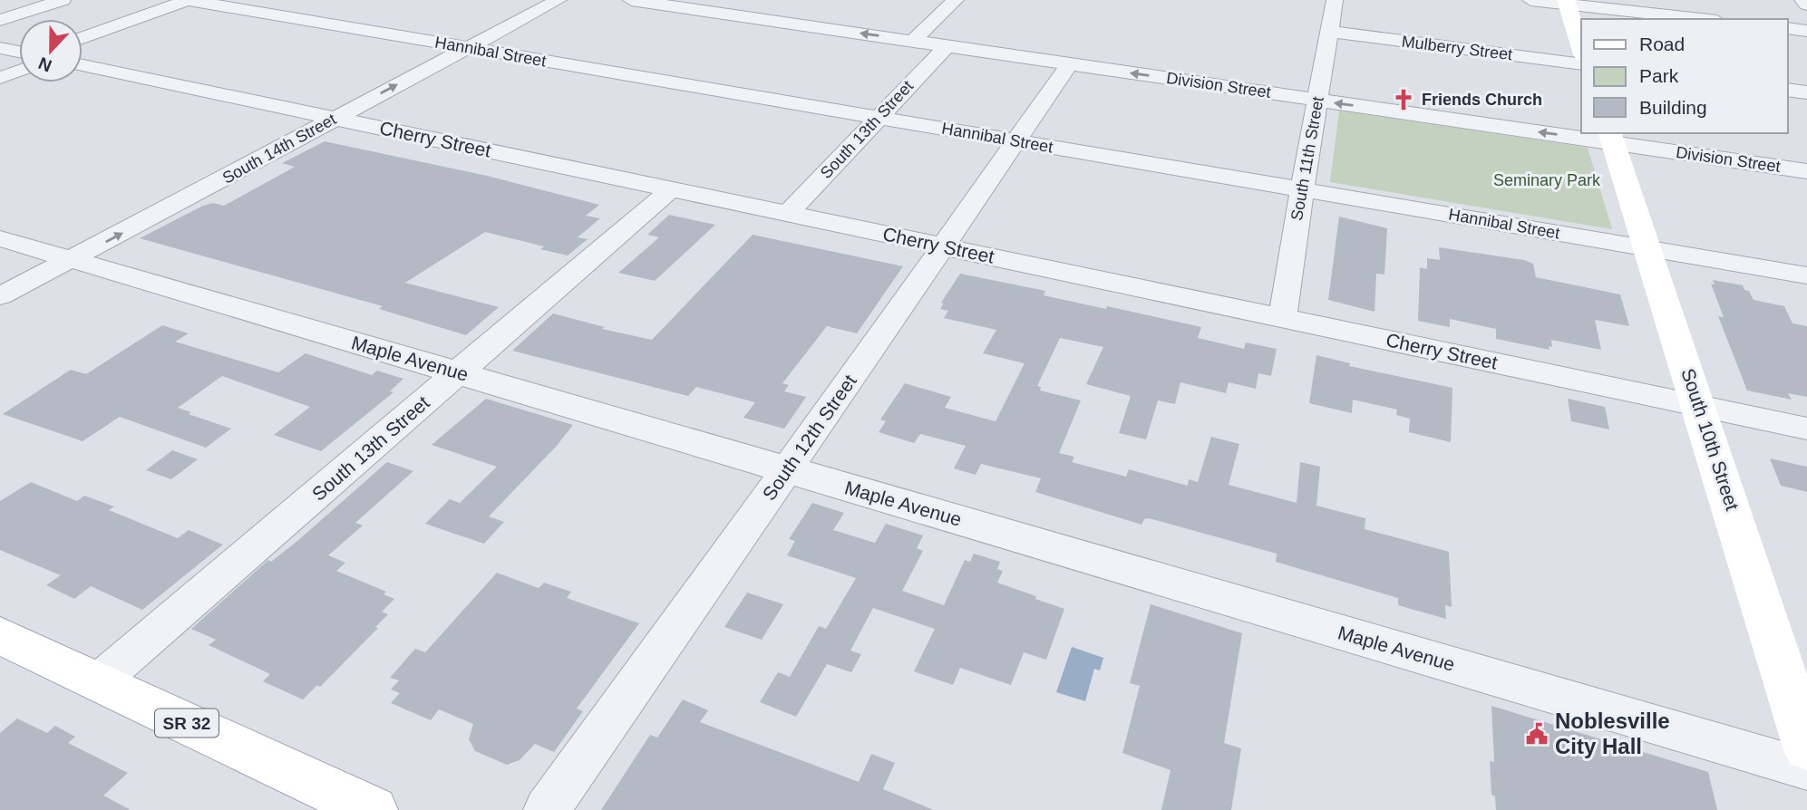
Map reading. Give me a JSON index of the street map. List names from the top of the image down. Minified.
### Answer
{"streets":{"main road":["South 10th Street","SR 32"],"street":["Mulberry Street","Hannibal Street","Division Street","South 13th Street","Cherry Street","South 14th Street","South 11th Street","Maple Avenue","South 12th Street"]},"crossings":[["Mulberry Street","South 11th Street"],["Hannibal Street","South 13th Street"],["Hannibal Street","South 14th Street"],["Hannibal Street","South 11th Street"],["Hannibal Street","South 12th Street"],["Hannibal Street","South 10th Street"],["Division Street","South 13th Street"],["Division Street","South 11th Street"],["Division Street","South 12th Street"],["Division Street","South 10th Street"],["South 13th Street","Cherry Street"],["South 13th Street","Maple Avenue"],["South 13th Street","SR 32"],["Cherry Street","South 14th Street"],["Cherry Street","South 11th Street"],["Cherry Street","South 12th Street"],["Cherry Street","South 10th Street"],["South 14th Street","Maple Avenue"],["Maple Avenue","South 12th Street"]],"one_way":["Division Street"],"parks":["Seminary Park"],"places":{"church":["Friends Church"],"public building":["Noblesville City Hall"]},"legend":["Road","Park","Building"],"north":"bottom"}
